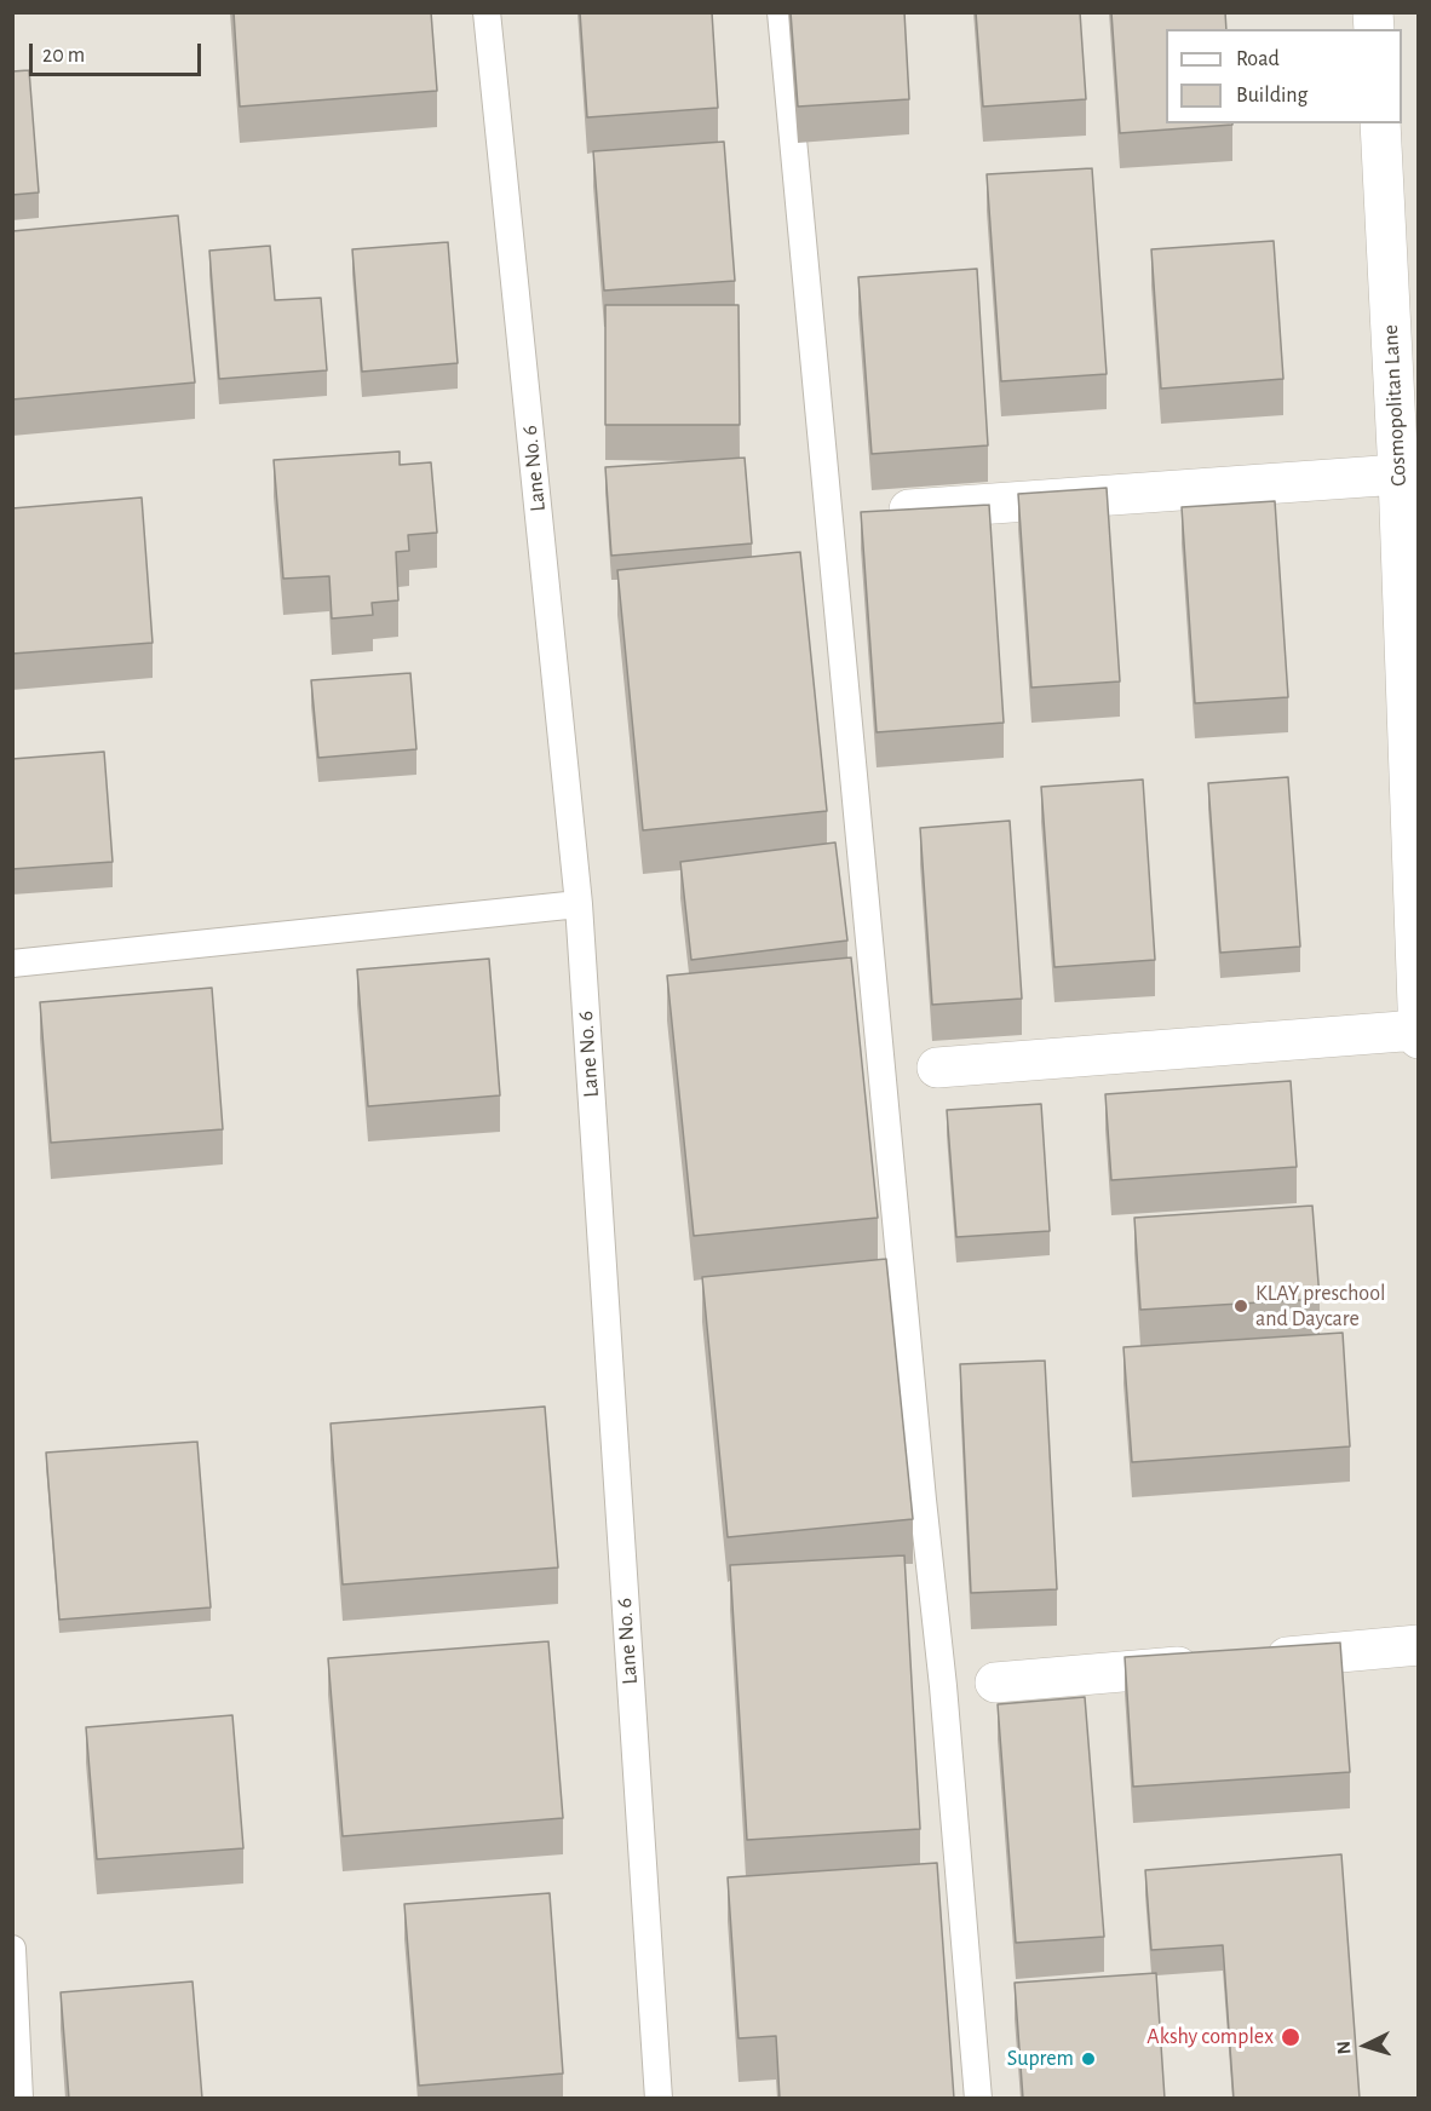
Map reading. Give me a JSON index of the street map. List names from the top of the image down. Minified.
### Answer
{"streets":{"street":["Cosmopolitan Lane"],"lane":["Lane No. 6"]},"places":["KLAY preschool and Daycare","Akshy complex","Suprem"],"legend":["Road","Building"],"scale_bar":"20 m","north":"left"}
